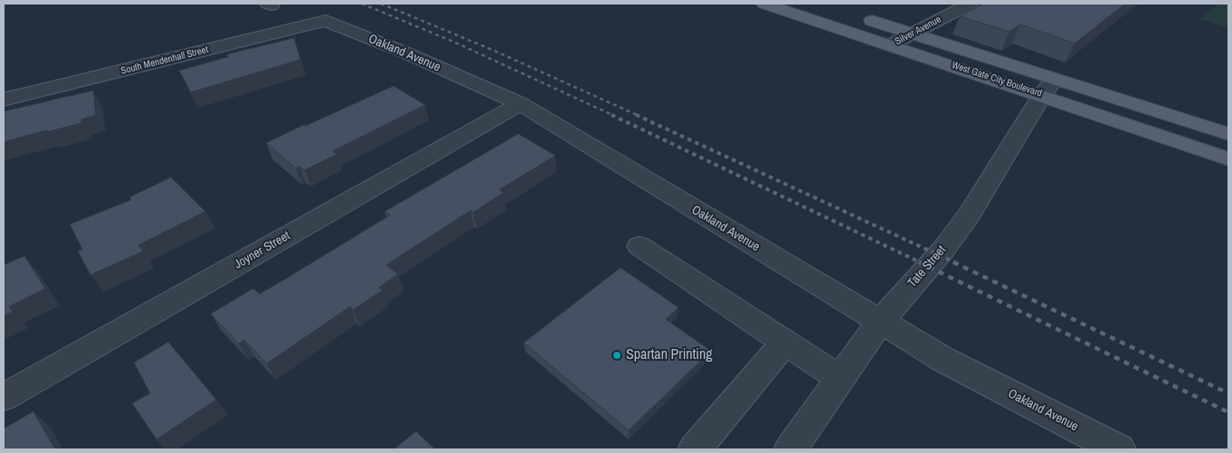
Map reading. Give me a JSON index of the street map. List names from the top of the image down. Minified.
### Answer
{"streets":{"main road":["West Gate City Boulevard"],"street":["Silver Avenue","Oakland Avenue","South Mendenhall Street","Joyner Street","Tate Street"]},"crossings":[["Silver Avenue","West Gate City Boulevard"],["Oakland Avenue","South Mendenhall Street"],["Oakland Avenue","Joyner Street"],["Oakland Avenue","Tate Street"],["West Gate City Boulevard","Tate Street"]],"places":["Spartan Printing"]}
